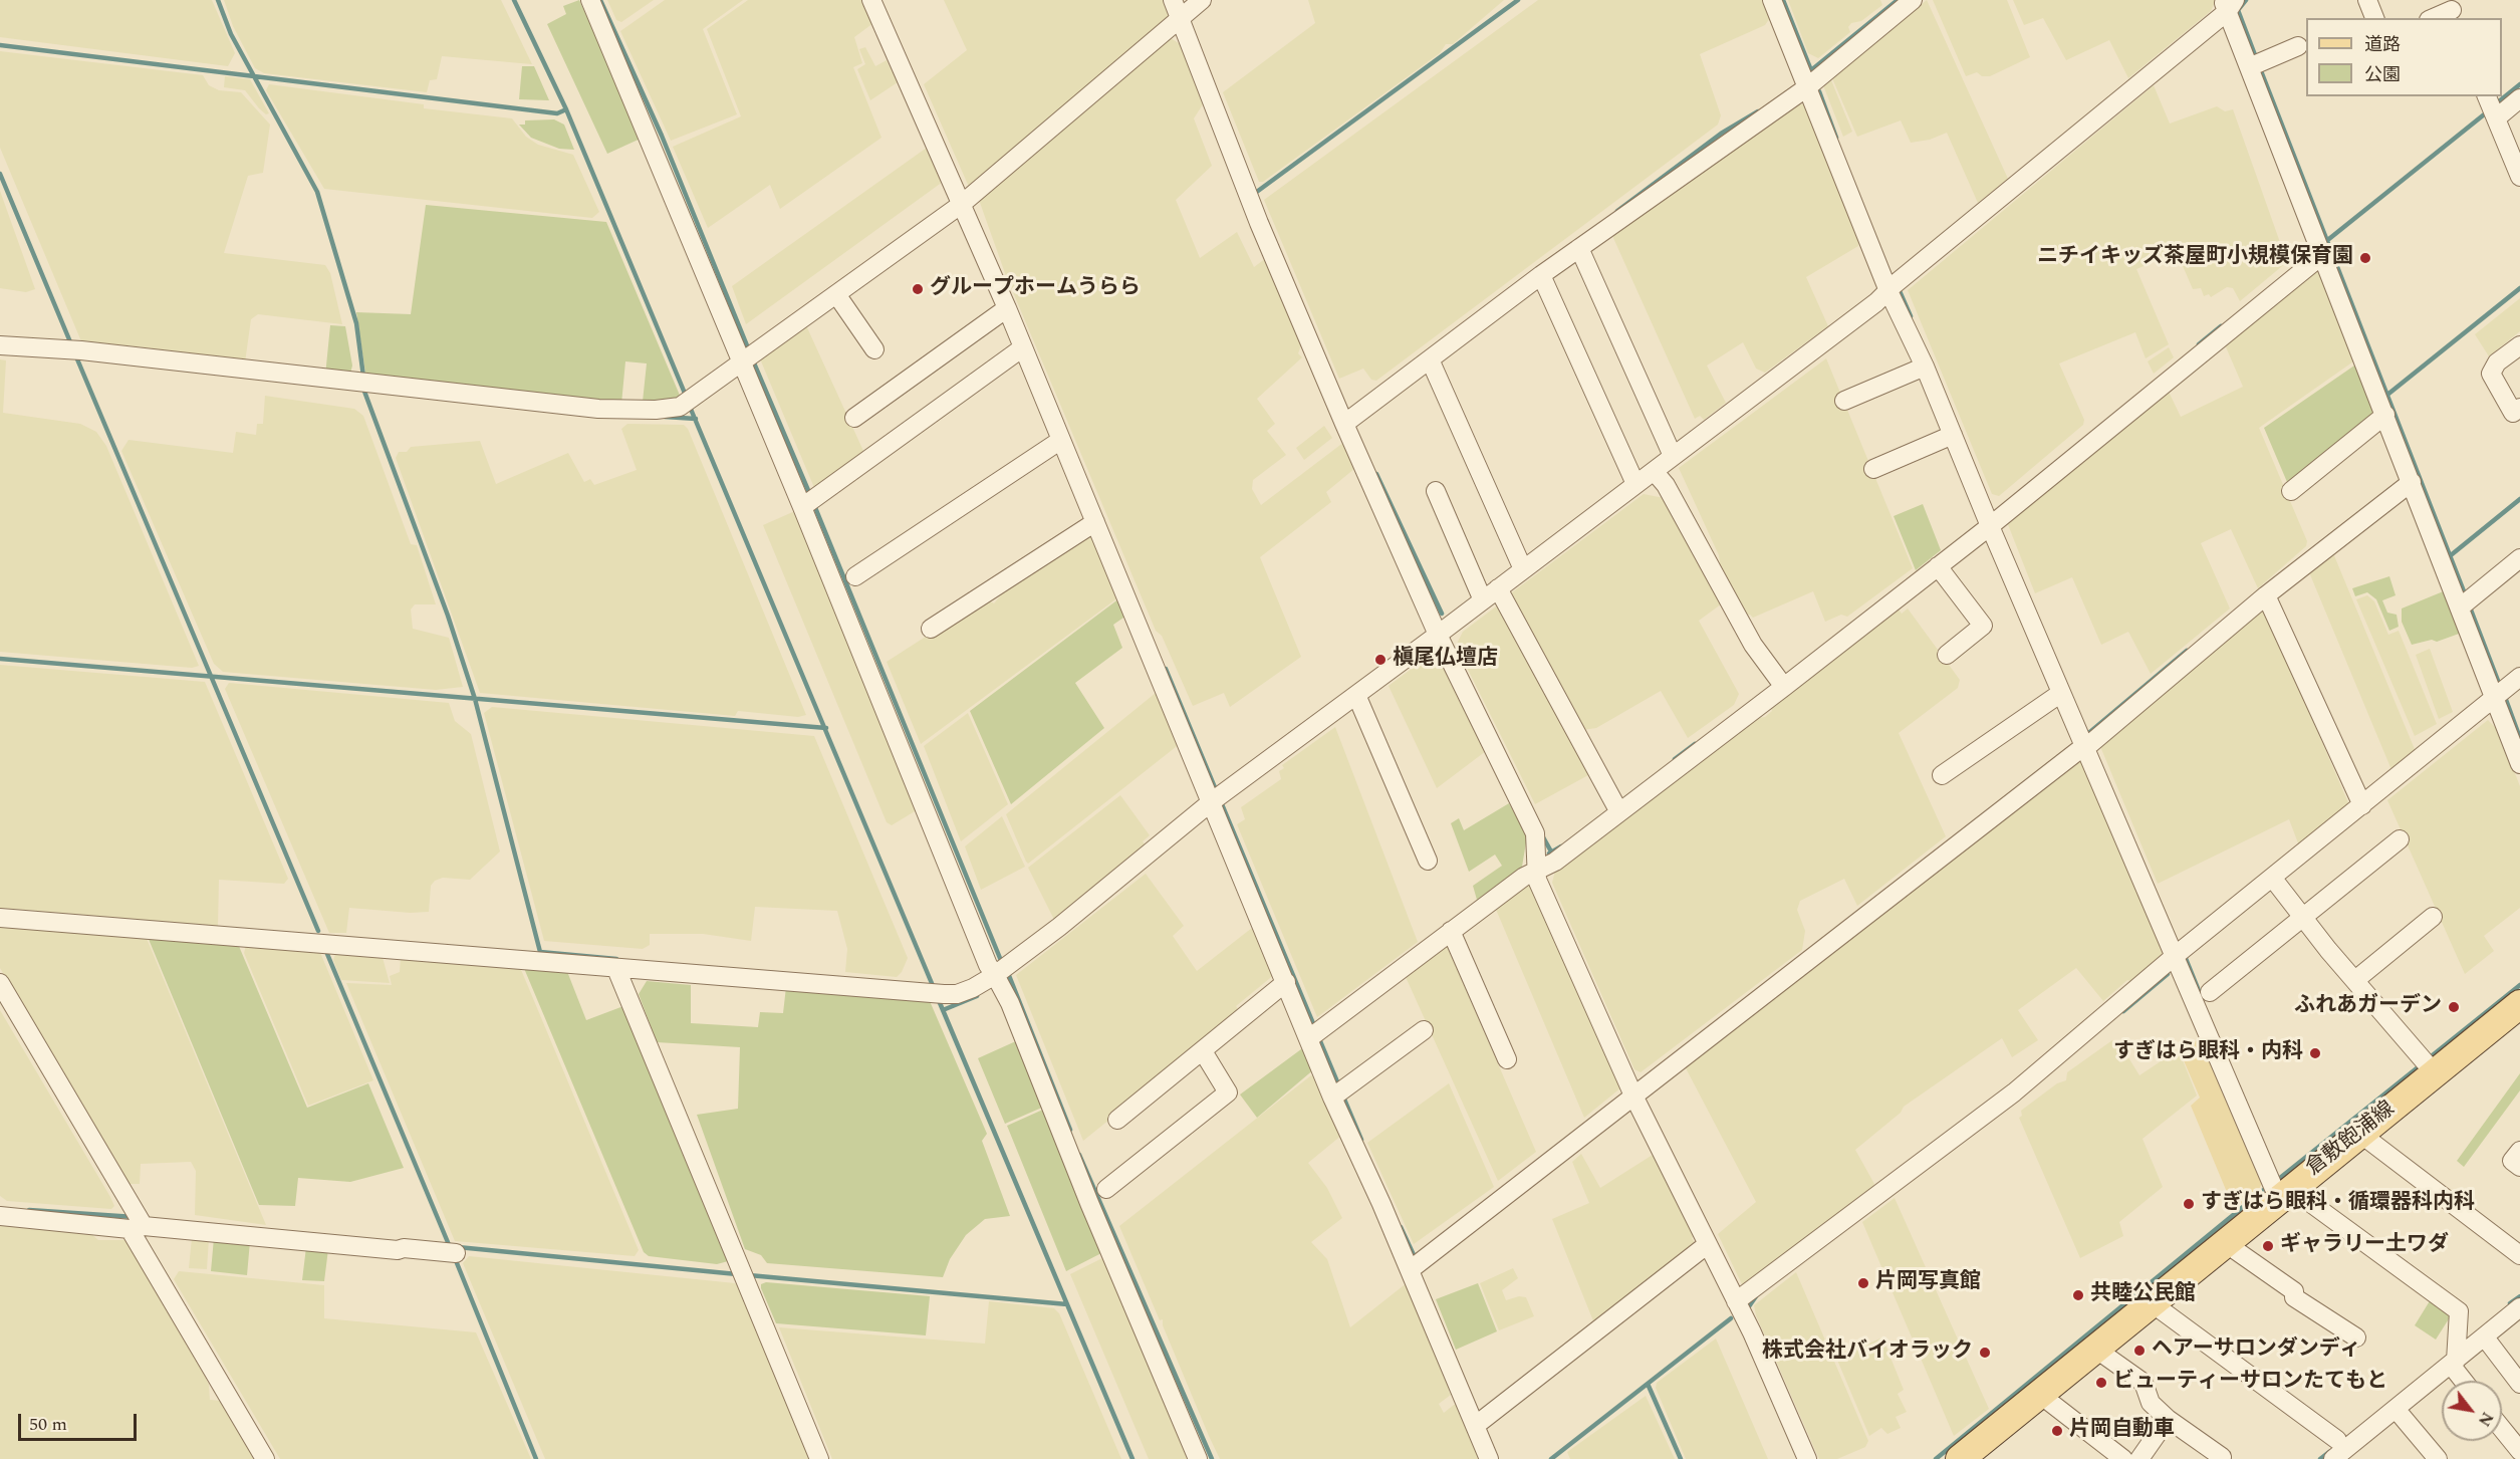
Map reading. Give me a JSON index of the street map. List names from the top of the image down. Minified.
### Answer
{"streets":{"main road":["倉敷飽浦線"]},"places":["ニチイキッズ茶屋町小規模保育園","グループホームうらら","槇尾仏壇店","ふれあガーデン","すぎはら眼科・内科","すぎはら眼科・循環器科内科","ギャラリー土ワダ","片岡写真館","共睦公民館","ヘアーサロンダンディ","株式会社バイオラック","ビューティーサロンたてもと","片岡自動車"],"legend":["道路","公園"],"scale_bar":"50 m","north":"bottom right"}
